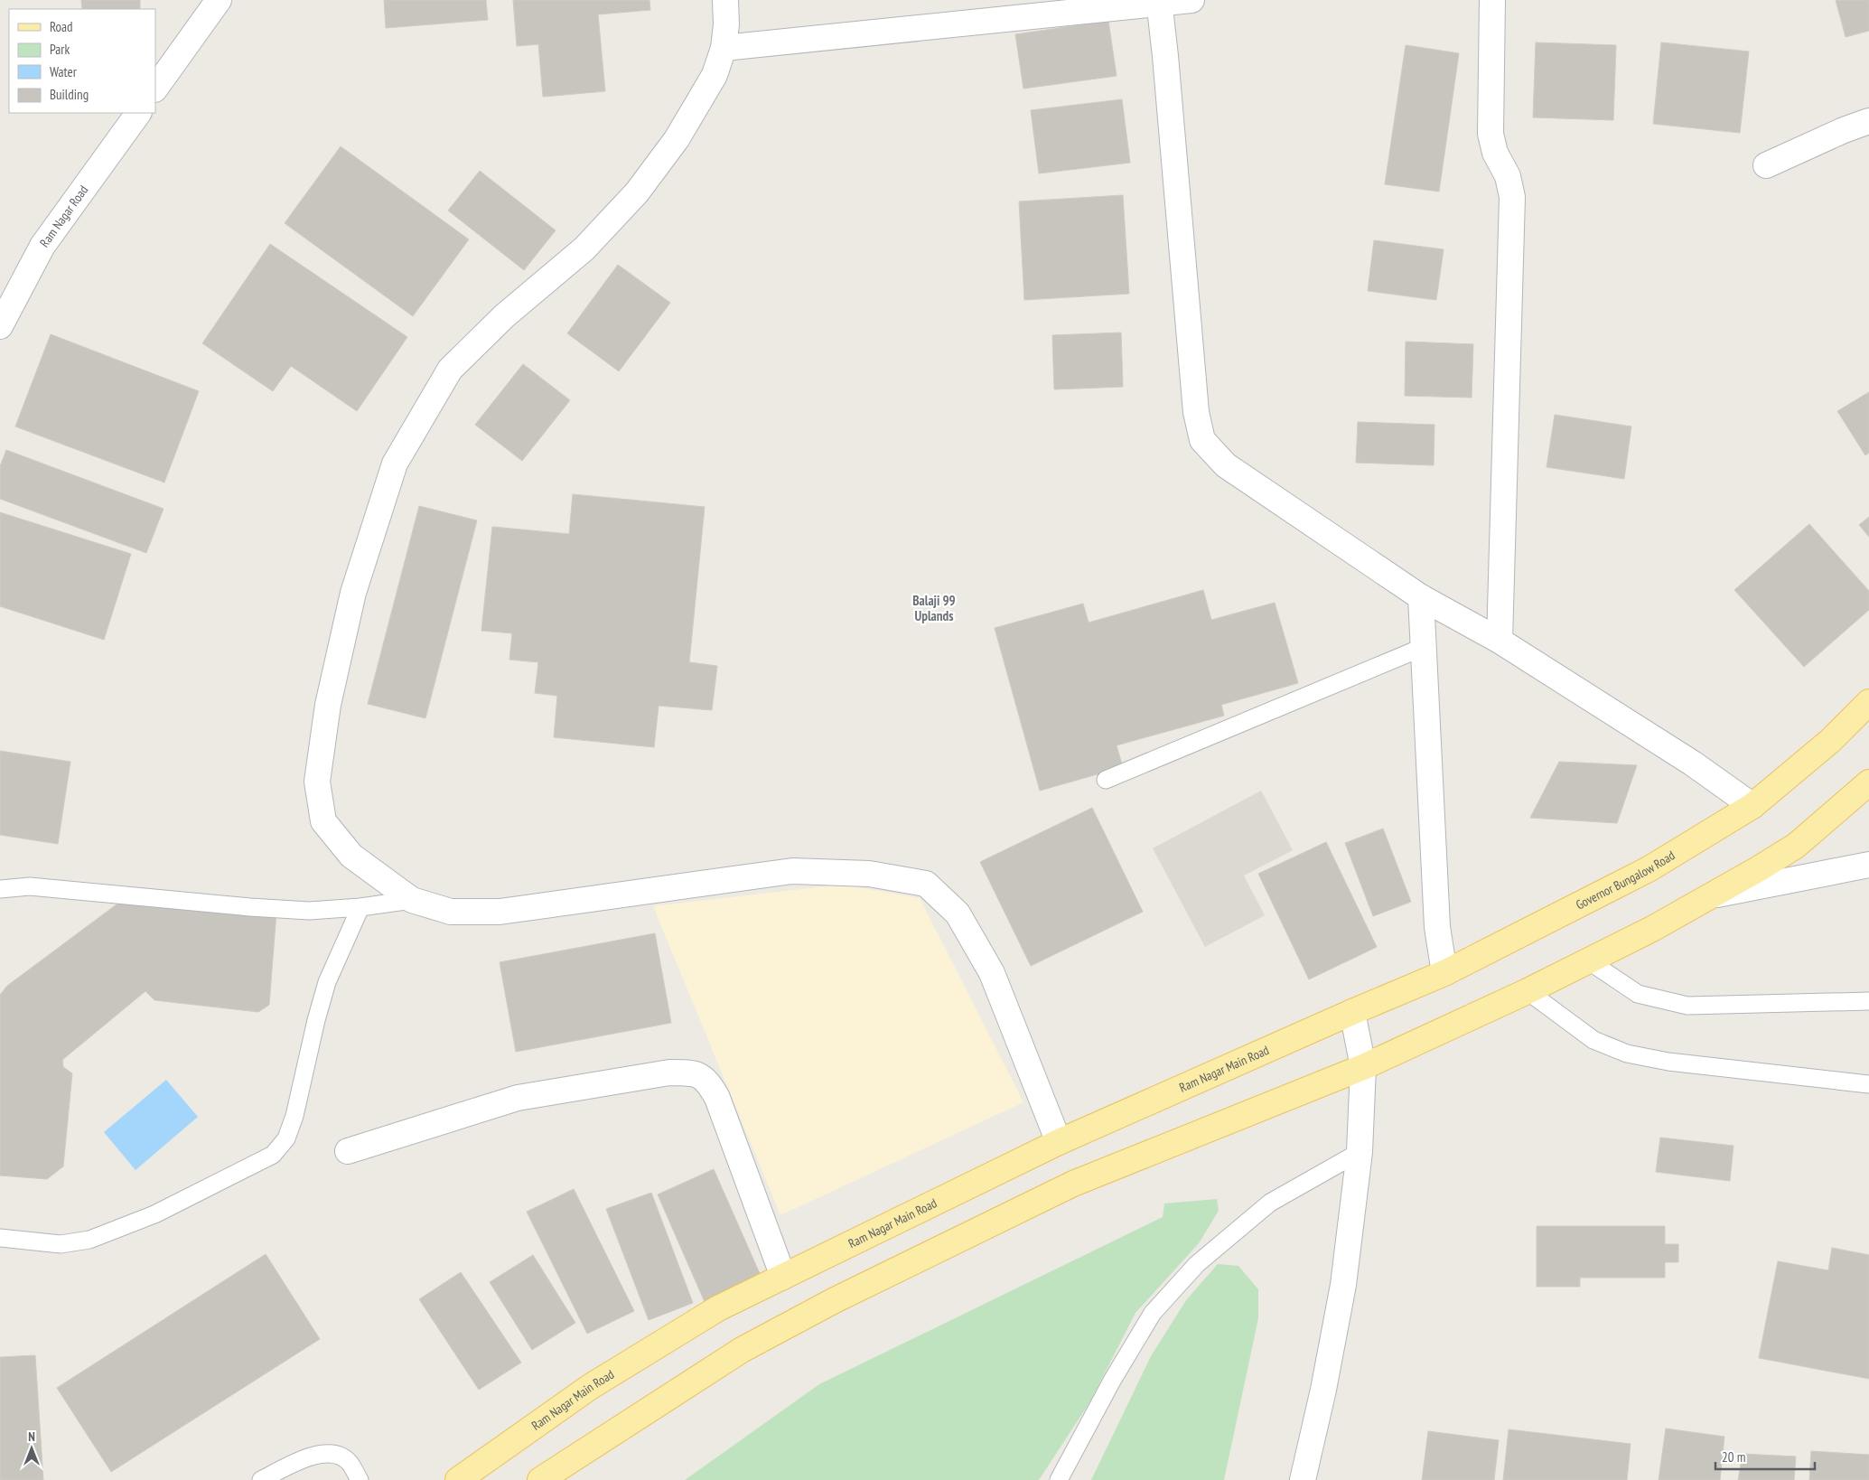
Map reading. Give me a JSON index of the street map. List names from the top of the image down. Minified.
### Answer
{"streets":{"main road":["Governor Bungalow Road","Ram Nagar Main Road"],"street":["Ram Nagar Road"]},"crossings":[["Governor Bungalow Road","Ram Nagar Main Road"]],"districts":["Balaji 99 Uplands"],"legend":["Road","Park","Water","Building"],"scale_bar":"20 m","north":"top"}
